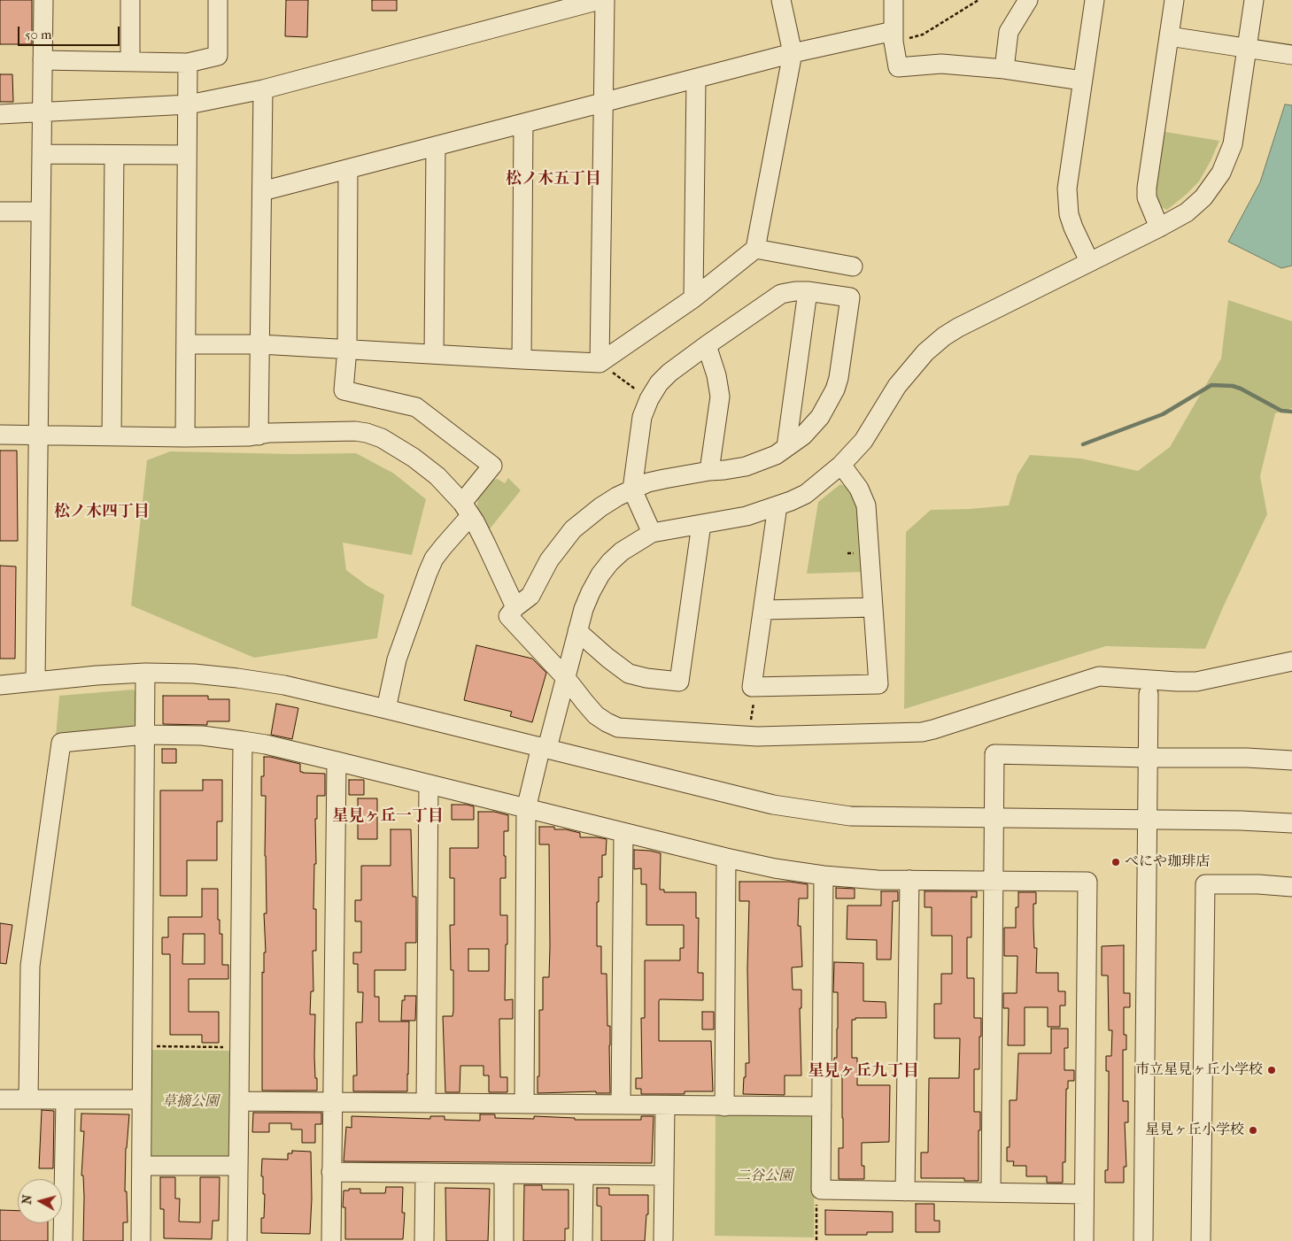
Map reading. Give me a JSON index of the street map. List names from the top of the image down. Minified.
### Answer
{"districts":["松ノ木五丁目","松ノ木四丁目","星見ヶ丘一丁目","星見ヶ丘九丁目"],"parks":["草摘公園","二谷公園"],"places":["べにや珈琲店","市立星見ヶ丘小学校","星見ヶ丘小学校"],"scale_bar":"50 m","north":"left"}
